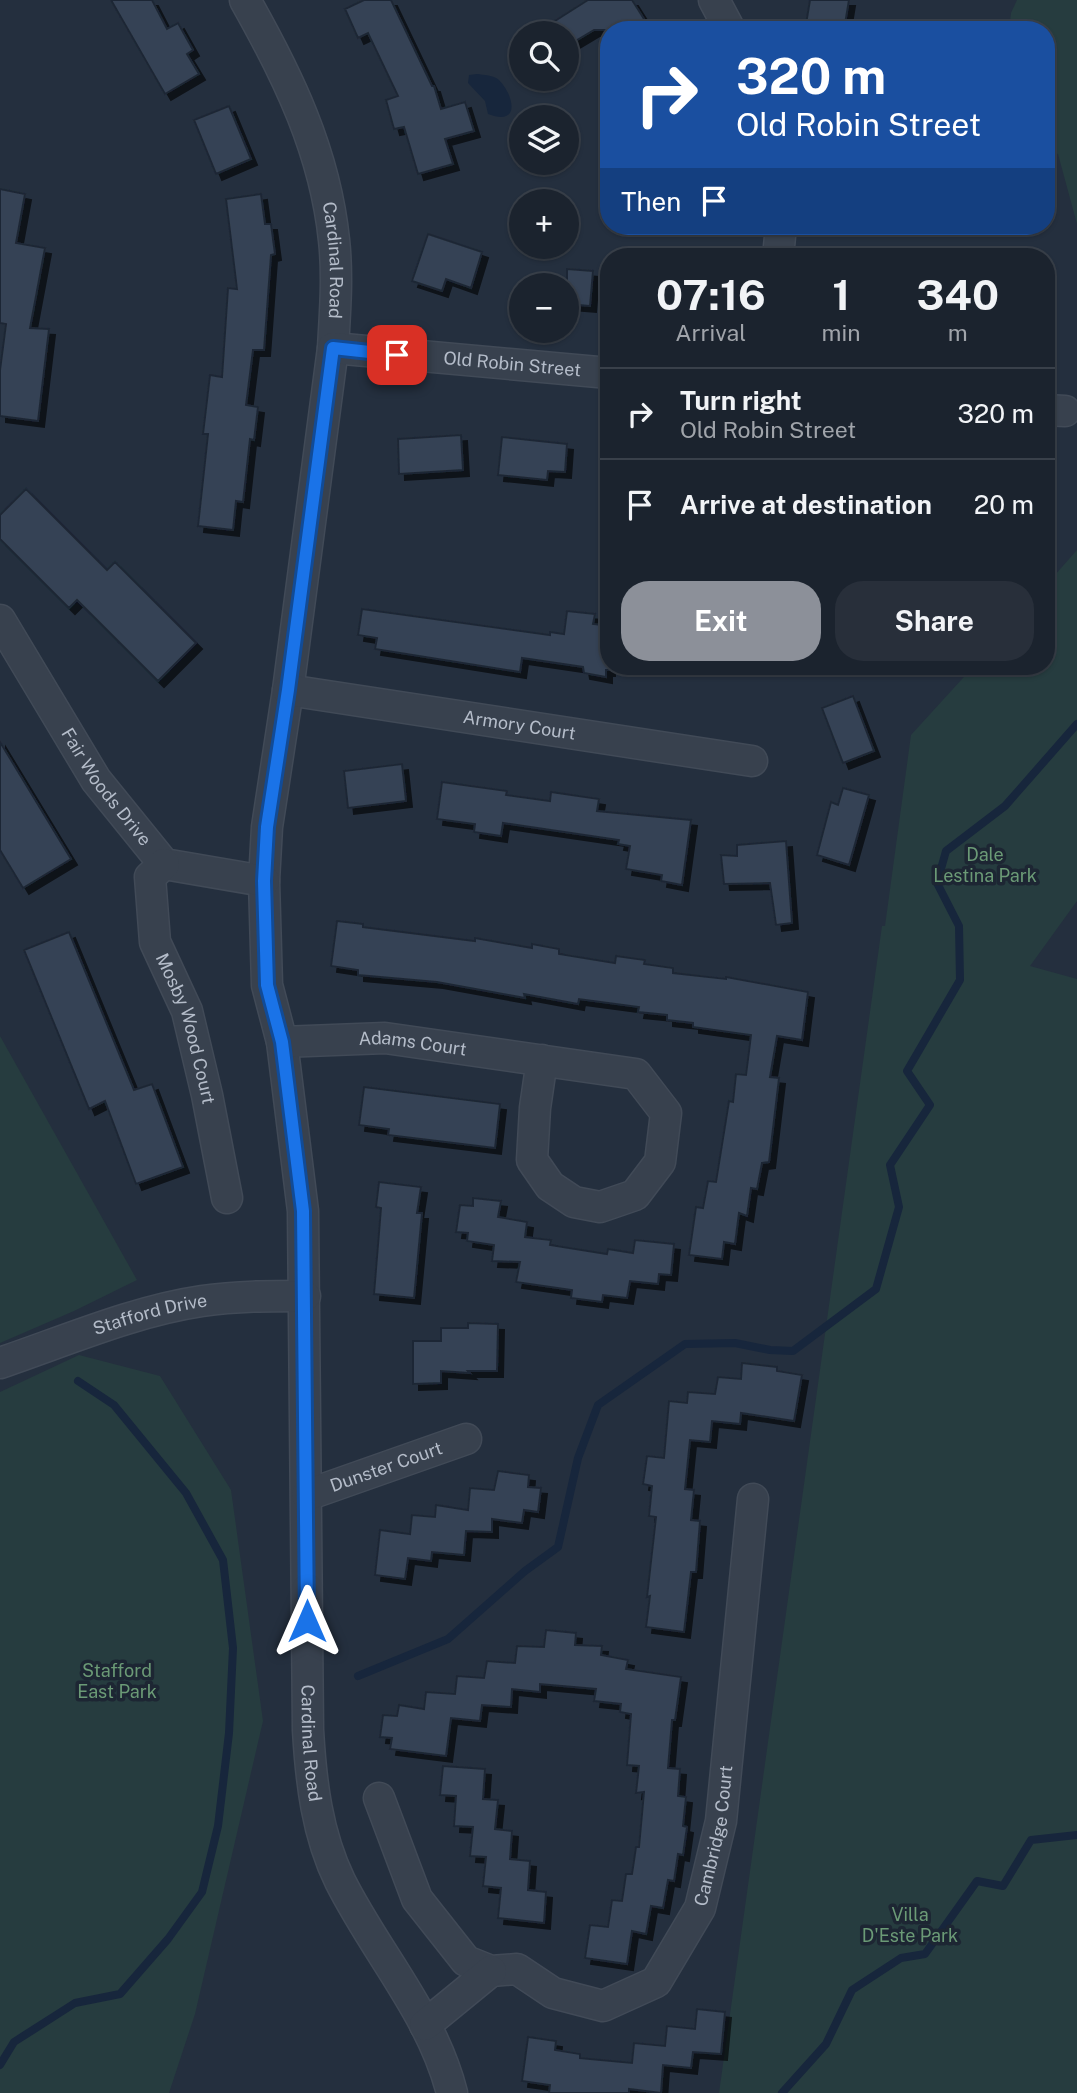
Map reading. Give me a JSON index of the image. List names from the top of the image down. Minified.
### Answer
{"streets":{"street":["Cardinal Road","Old Robin Street","Armory Court","Fair Woods Drive","Mosby Wood Court","Adams Court","Stafford Drive","Dunster Court","Cambridge Court"]},"crossings":[["Cardinal Road","Old Robin Street"],["Cardinal Road","Armory Court"],["Cardinal Road","Fair Woods Drive"],["Cardinal Road","Adams Court"],["Cardinal Road","Stafford Drive"],["Cardinal Road","Dunster Court"],["Fair Woods Drive","Mosby Wood Court"]],"parks":["Dale Lestina Park","Stafford East Park","Villa D'Este Park"],"page":{"map_buttons":["+","−"],"turn":["320 m","Old Robin Street"],"then":"Then","eta":["07:16","Arrival","1","min","340","m"],"list":[{"name":"Turn right","note":"Old Robin Street","value":"320 m"},{"name":"Arrive at destination","value":"20 m"}],"buttons":["Exit","Share"]}}
